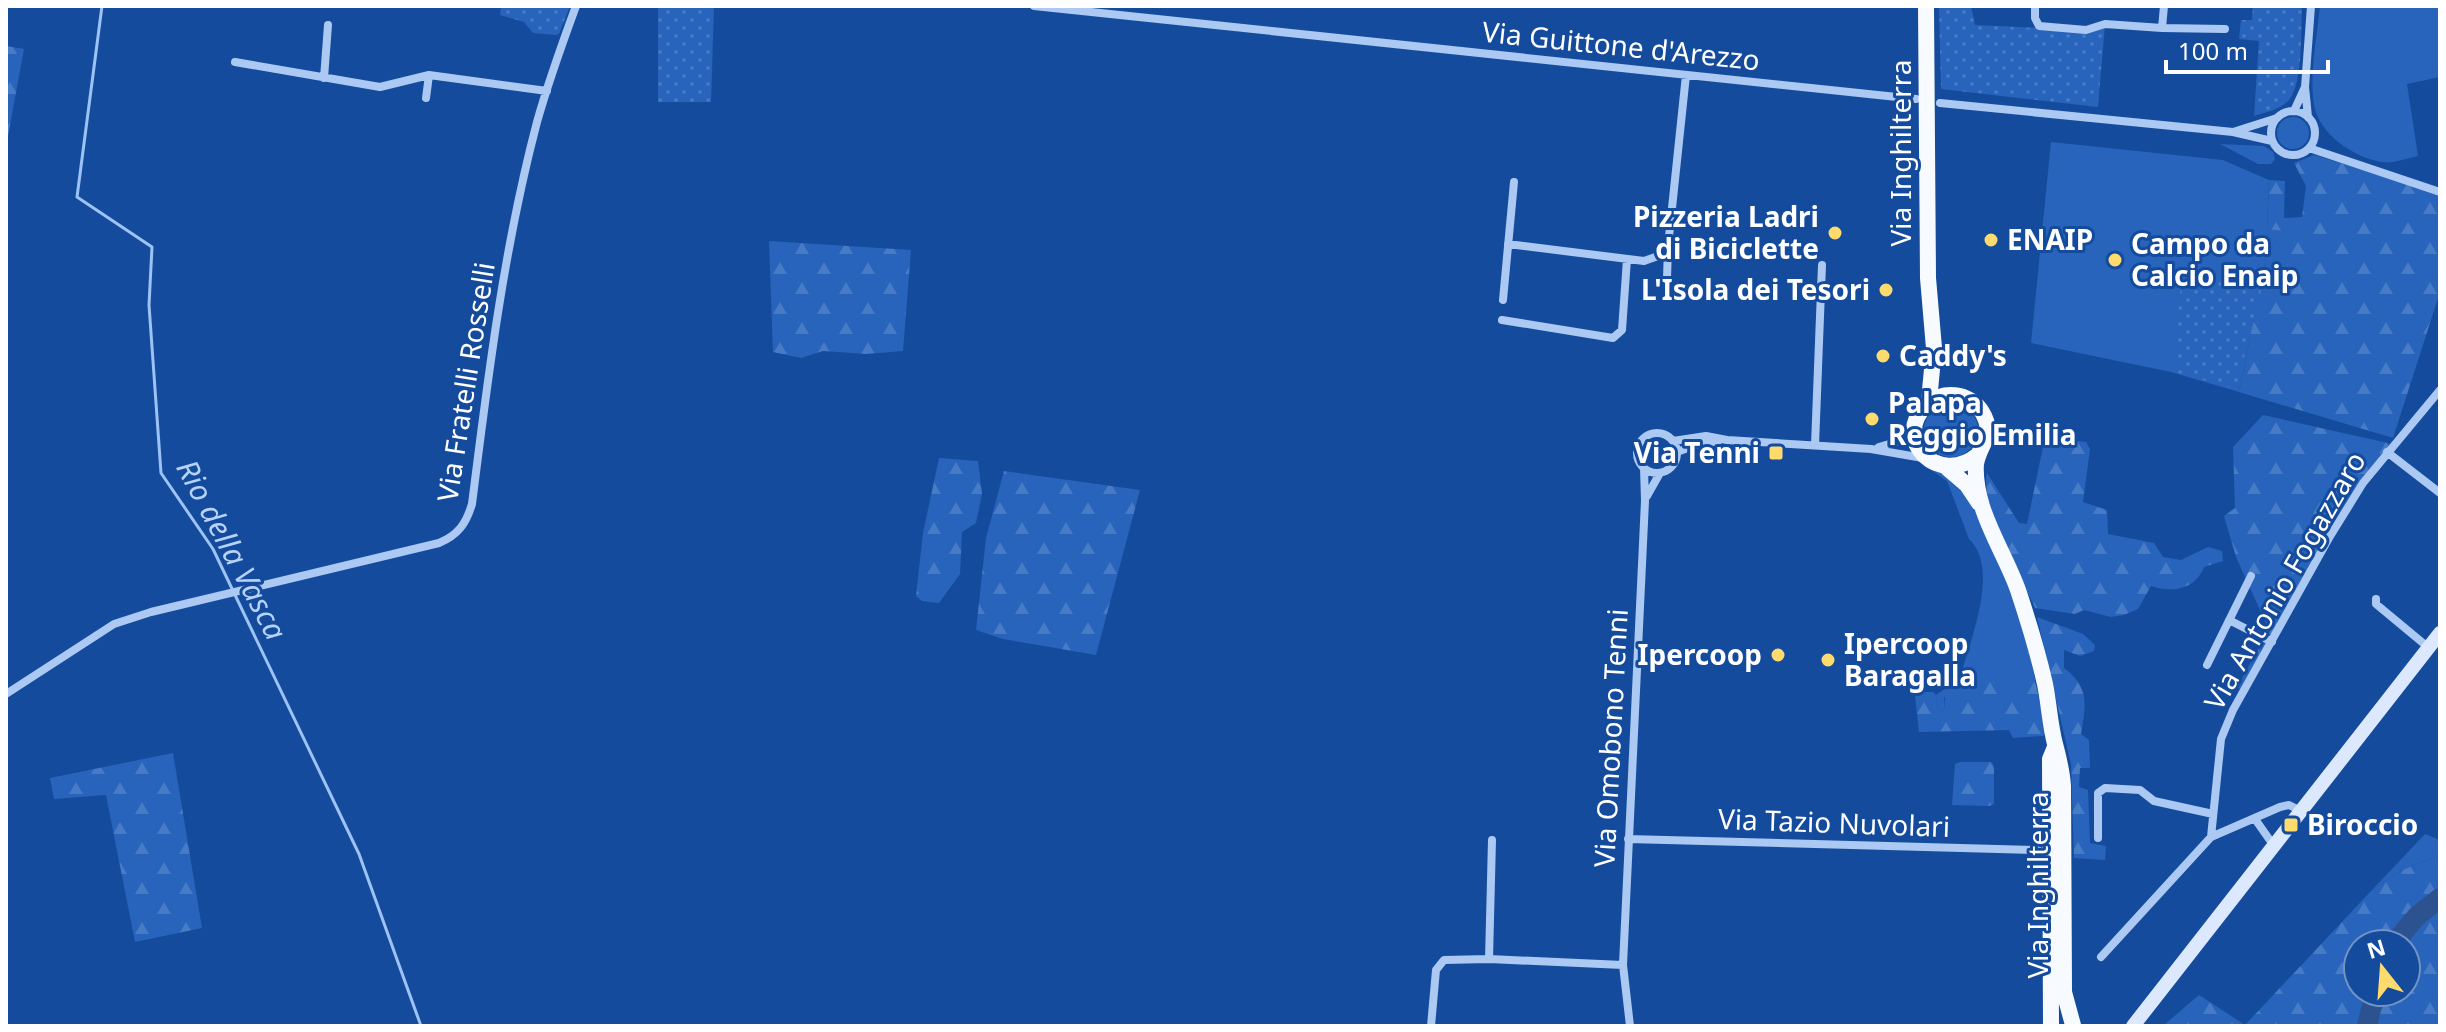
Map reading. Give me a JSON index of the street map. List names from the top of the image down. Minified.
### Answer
{"streets":{"main road":["Via Inghilterra"],"street":["Via Guittone d'Arezzo","Via Fratelli Rosselli","Via Antonio Fogazzaro","Via Omobono Tenni","Via Tazio Nuvolari"]},"crossings":[["Via Inghilterra","Via Omobono Tenni"],["Via Omobono Tenni","Via Tazio Nuvolari"]],"water":["Rio della Vasca"],"places":{"other":["Pizzeria Ladri di Biciclette","ENAIP","Campo da Calcio Enaip","L'Isola dei Tesori","Caddy's","Palapa Reggio Emilia","Ipercoop","Ipercoop Baragalla"],"transit":["Via Tenni","Biroccio"]},"scale_bar":"100 m","north":"top"}
